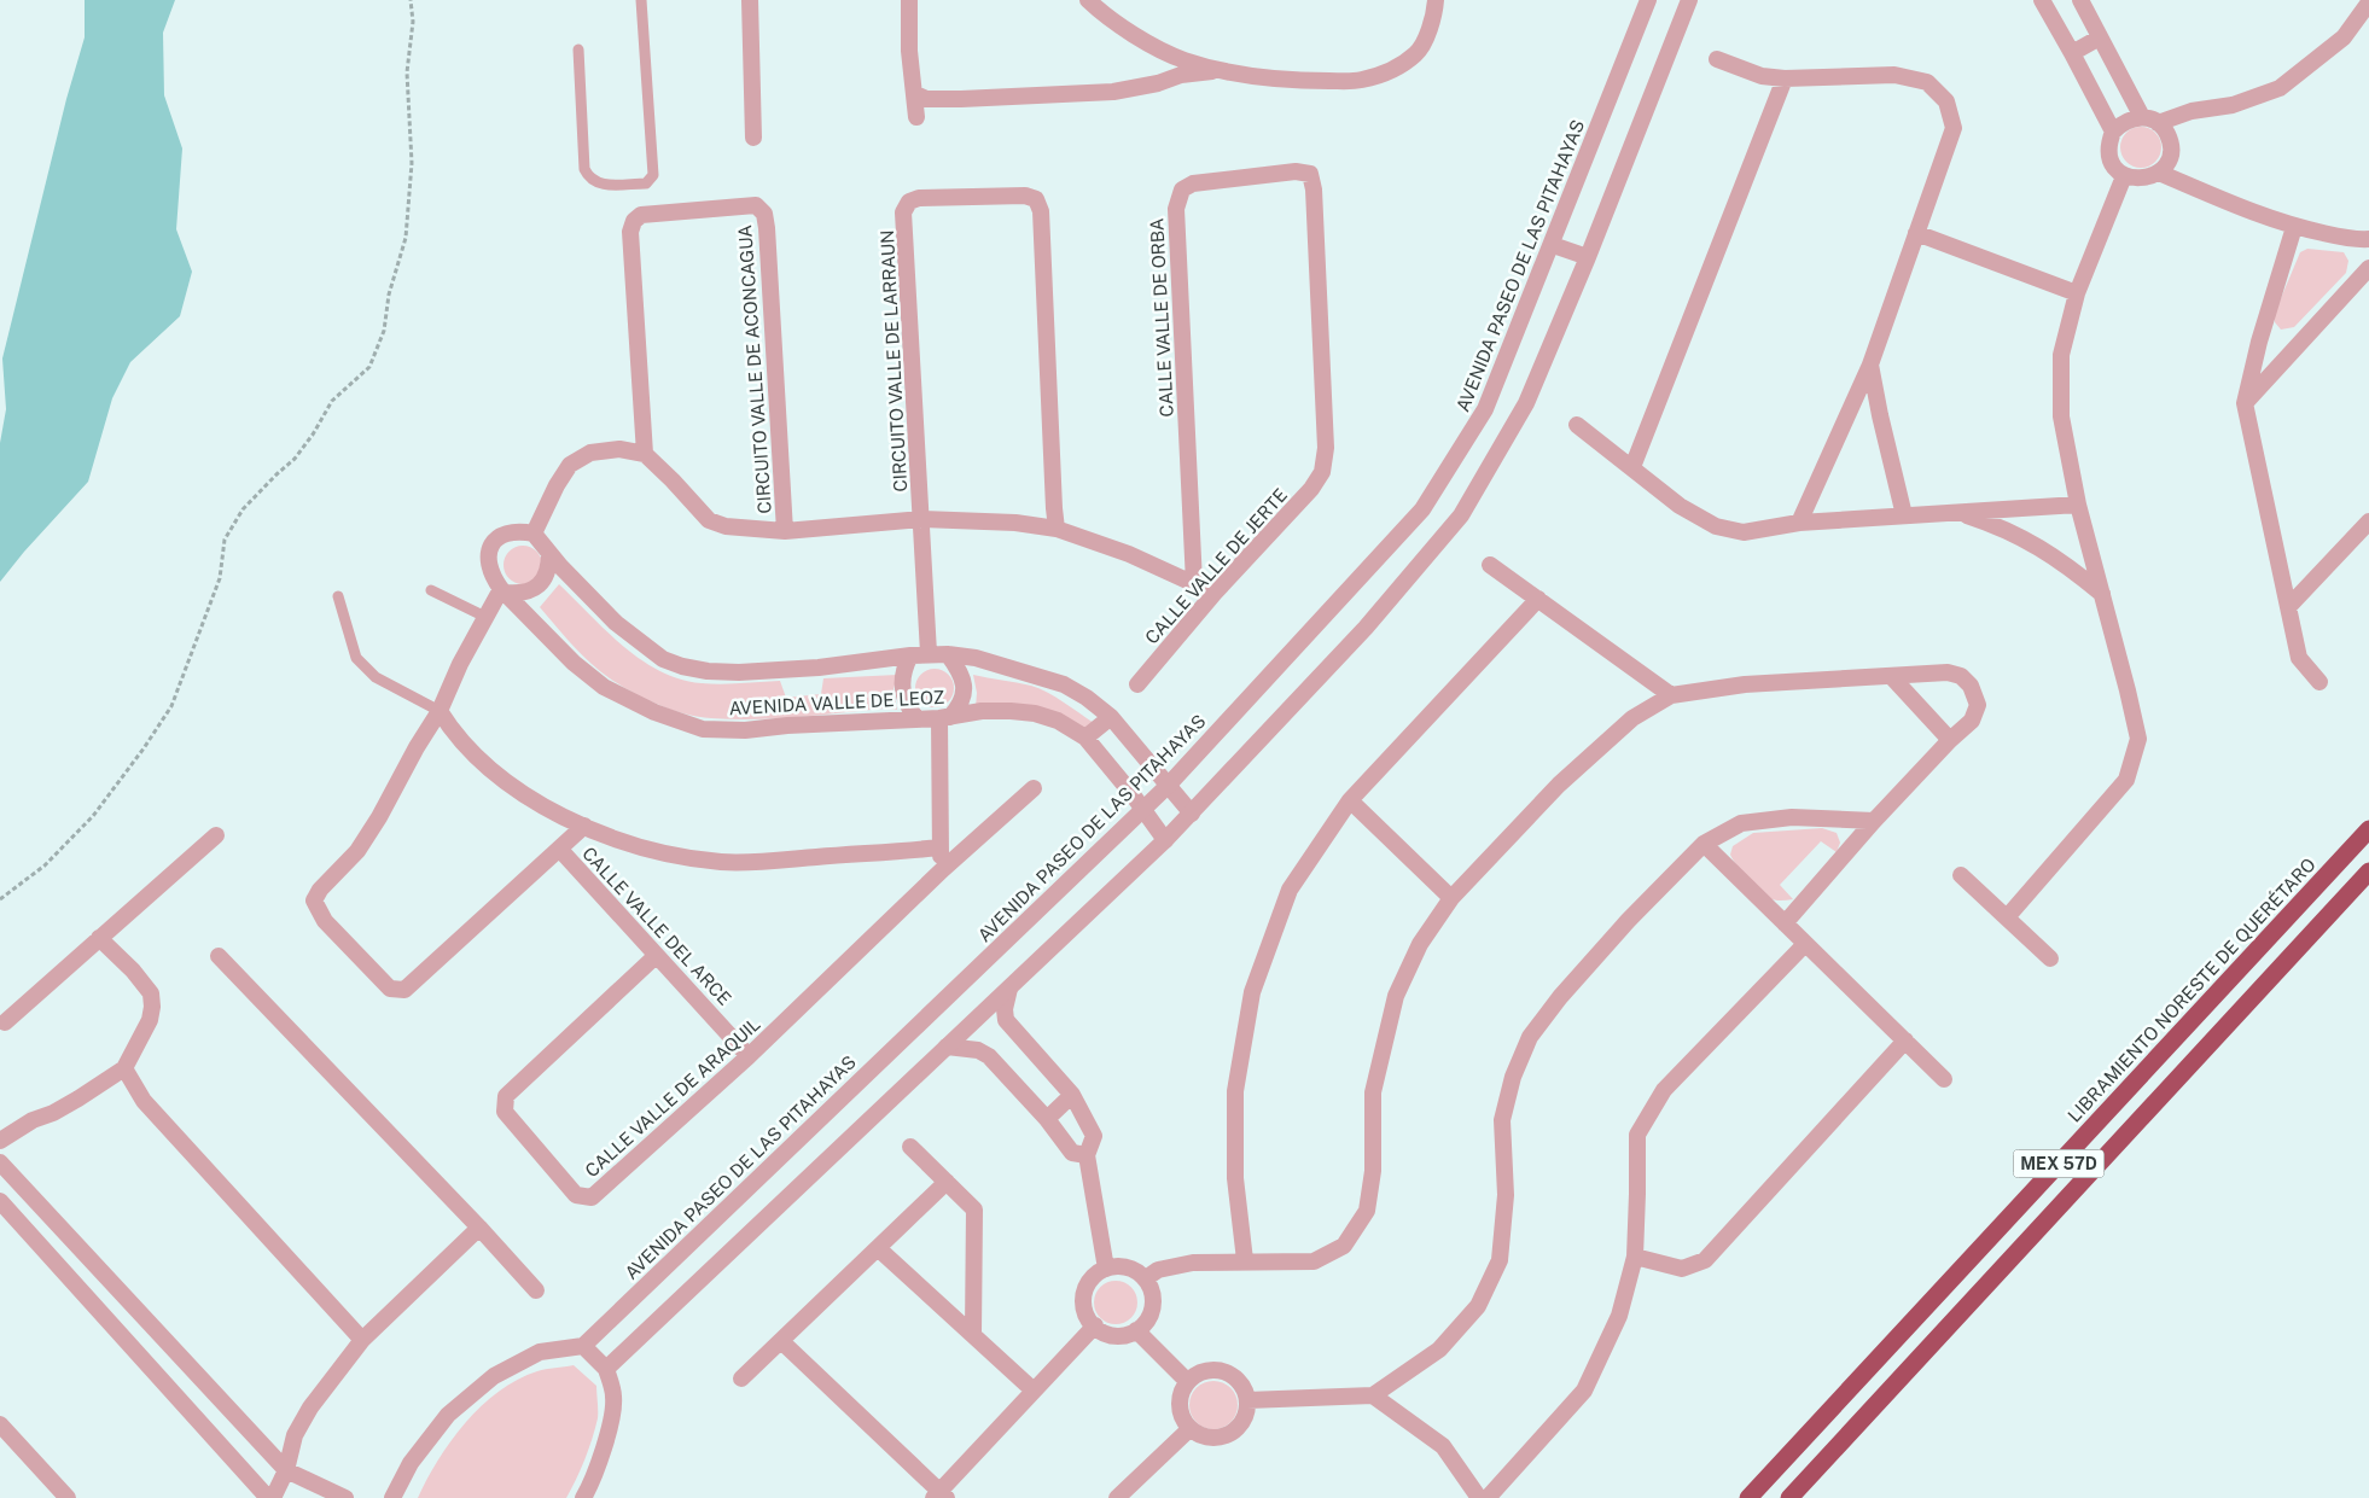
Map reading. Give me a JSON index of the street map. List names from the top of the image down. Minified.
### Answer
{"streets":{"highway":["LIBRAMIENTO NORESTE DE QUERÉTARO","MEX 57D"],"street":["AVENIDA PASEO DE LAS PITAHAYAS","CALLE VALLE DE ORBA","CIRCUITO VALLE DE LARRAUN","CIRCUITO VALLE DE ACONCAGUA","CALLE VALLE DE JERTE","AVENIDA VALLE DE LEOZ","CALLE VALLE DEL ARCE","CALLE VALLE DE ARAQUIL"]},"crossings":[["AVENIDA PASEO DE LAS PITAHAYAS","AVENIDA VALLE DE LEOZ"],["CALLE VALLE DE ORBA","CALLE VALLE DE JERTE"],["CIRCUITO VALLE DE LARRAUN","AVENIDA VALLE DE LEOZ"],["CALLE VALLE DEL ARCE","CALLE VALLE DE ARAQUIL"]]}
